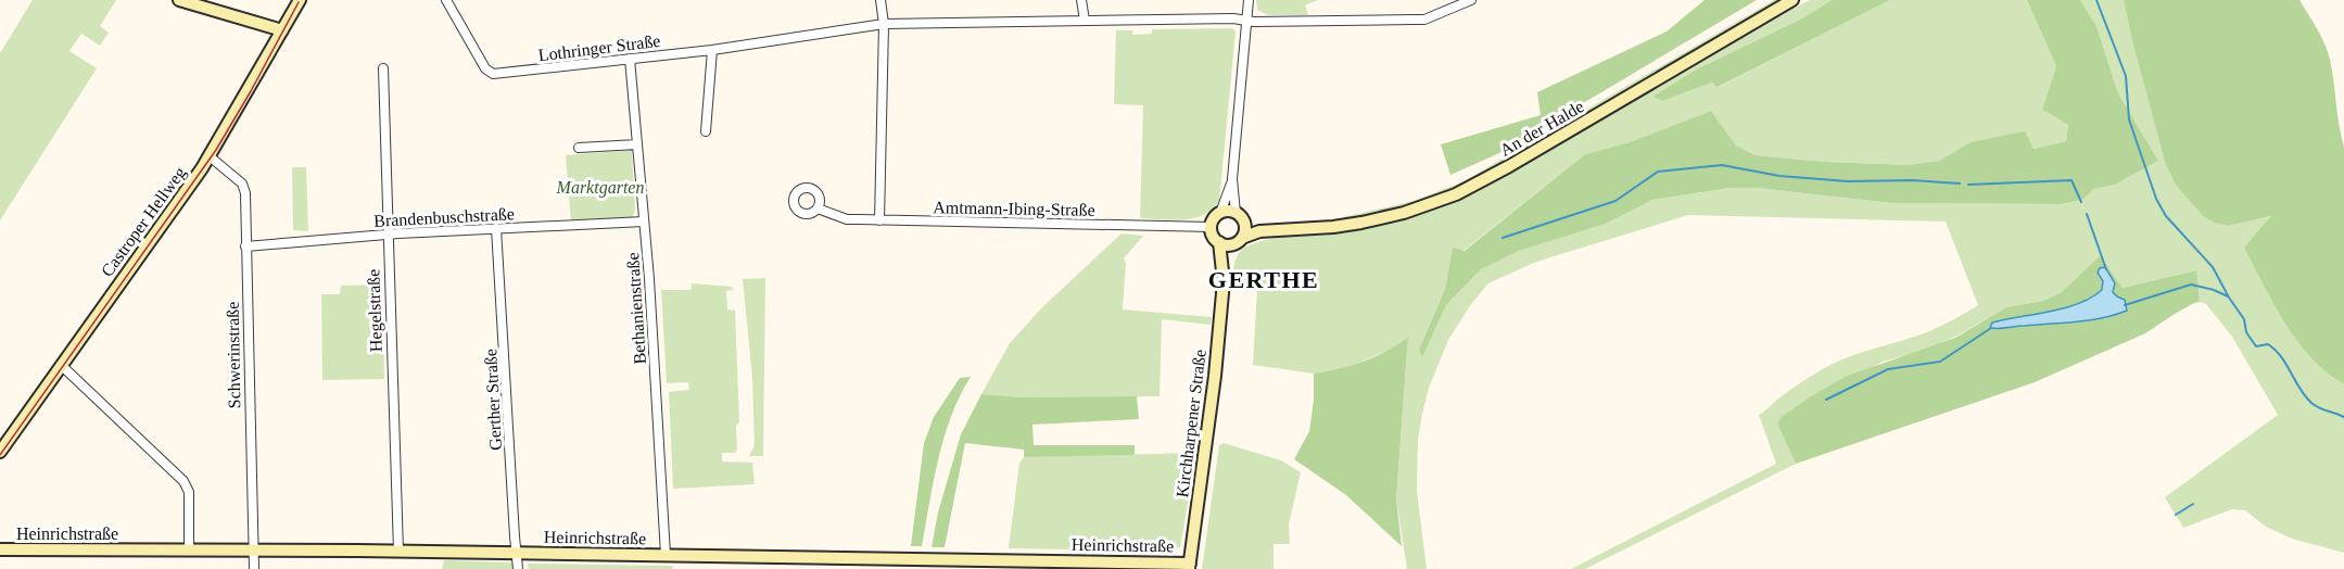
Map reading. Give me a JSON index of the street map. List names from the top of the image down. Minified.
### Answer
{"streets":{"street":["Lothringer Straße","An der Halde","Amtmann-Ibing-Straße","Brandenbuschstraße","Castroper Hellweg","Bethanienstraße","Hegelstraße","Schwerinstraße","Gerther Straße","Kirchharpener Straße","Heinrichstraße"]},"crossings":[["Lothringer Straße","Bethanienstraße"],["An der Halde","Amtmann-Ibing-Straße"],["An der Halde","Kirchharpener Straße"],["Amtmann-Ibing-Straße","Kirchharpener Straße"],["Brandenbuschstraße","Bethanienstraße"],["Brandenbuschstraße","Hegelstraße"],["Brandenbuschstraße","Schwerinstraße"],["Brandenbuschstraße","Gerther Straße"],["Castroper Hellweg","Schwerinstraße"],["Bethanienstraße","Heinrichstraße"],["Hegelstraße","Heinrichstraße"],["Schwerinstraße","Heinrichstraße"],["Gerther Straße","Heinrichstraße"],["Kirchharpener Straße","Heinrichstraße"]],"districts":["GERTHE"],"parks":["Marktgarten"]}
